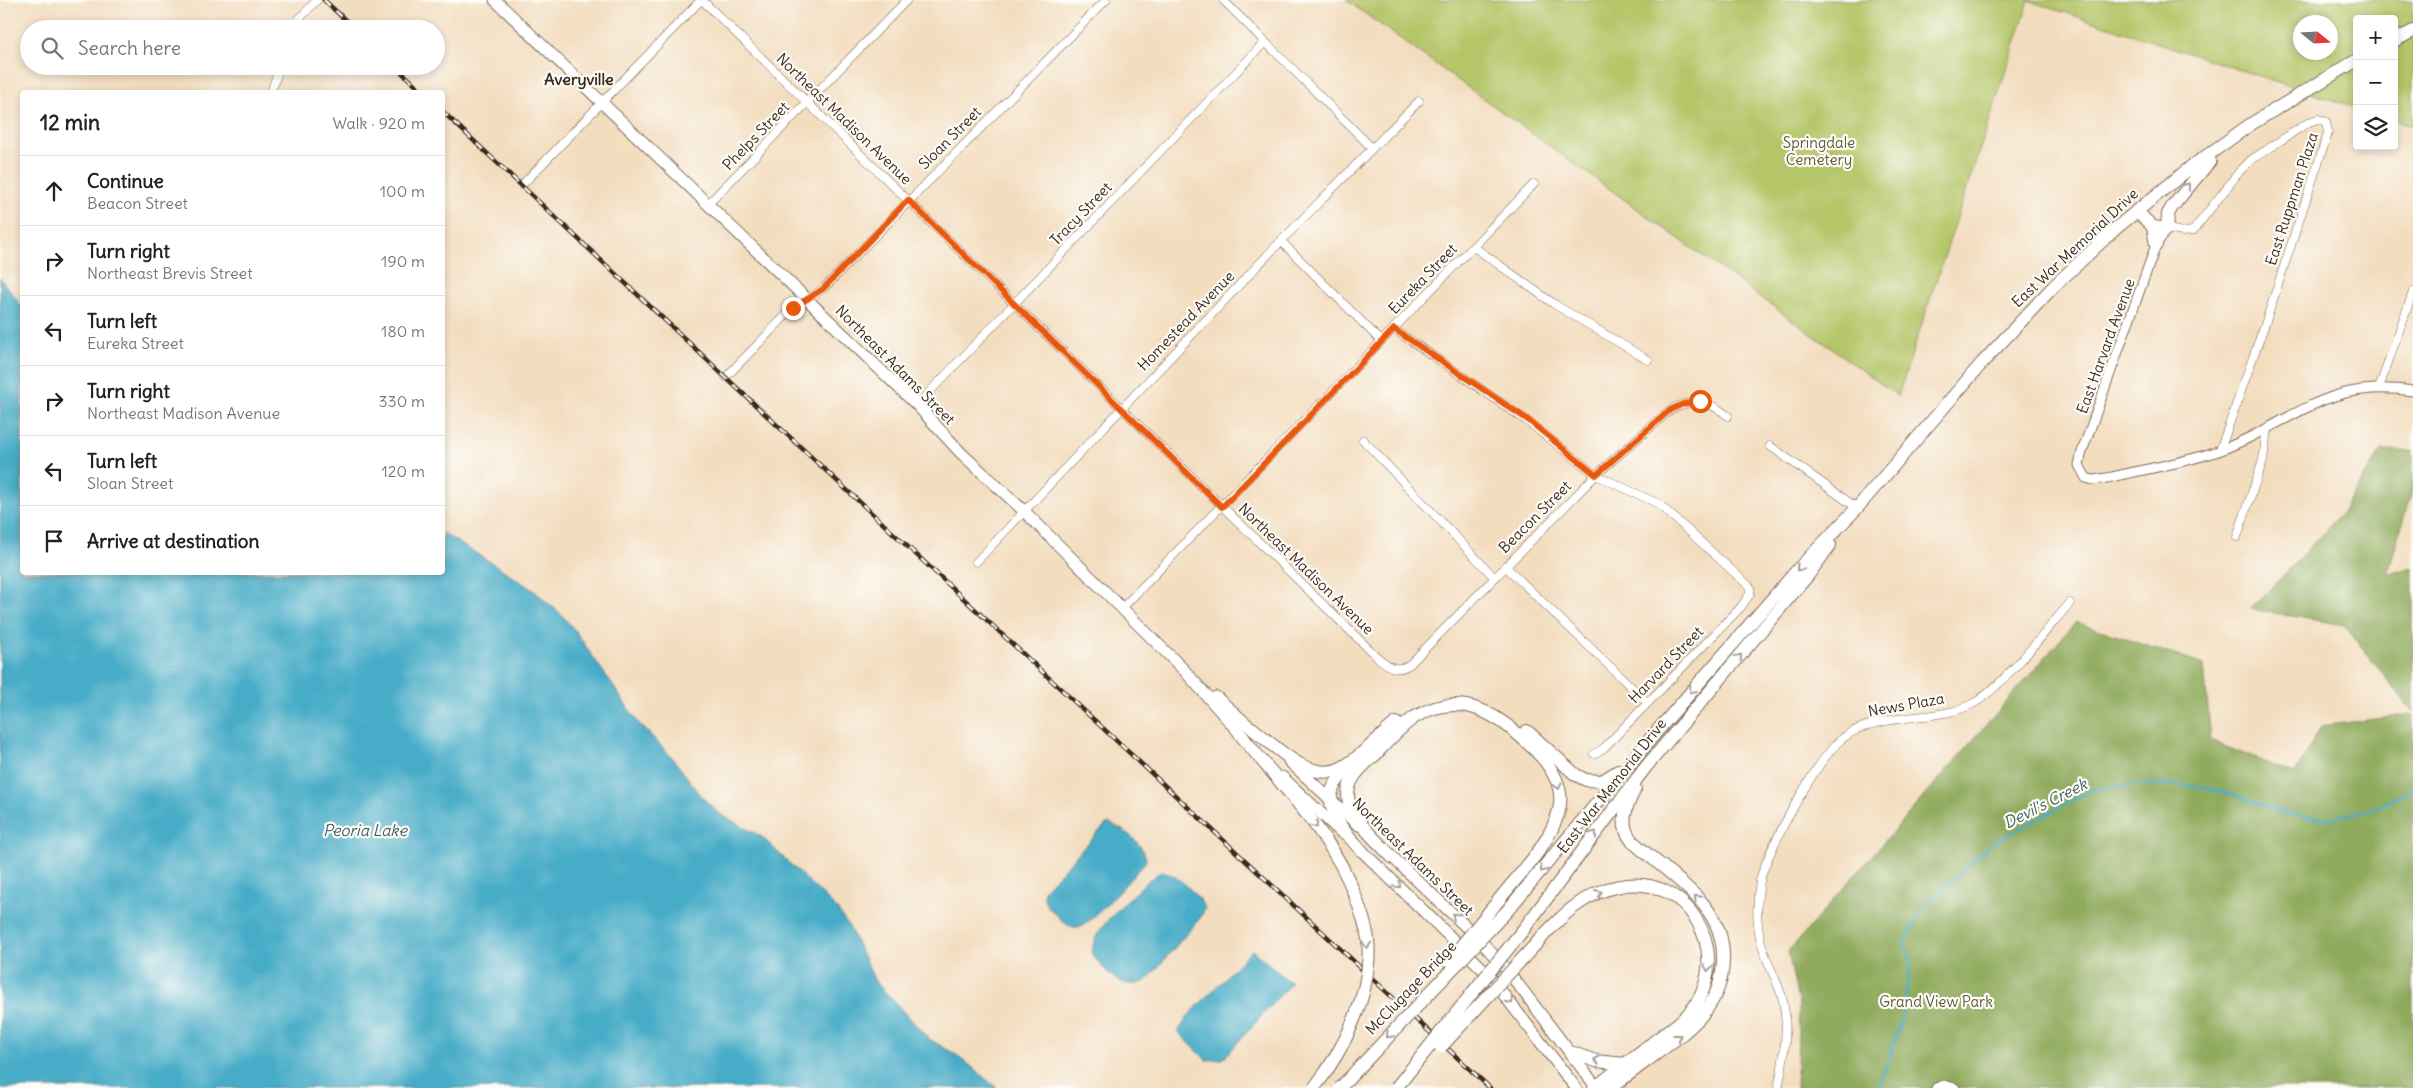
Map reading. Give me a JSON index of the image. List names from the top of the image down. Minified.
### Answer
{"streets":{"highway":["East War Memorial Drive","McClugage Bridge"],"main road":["Northeast Adams Street"],"street":["Northeast Madison Avenue","Phelps Street","Sloan Street","East Ruppman Plaza","Tracy Street","Eureka Street","Homestead Avenue","East Harvard Avenue","Beacon Street","Harvard Street","News Plaza"]},"crossings":[["Northeast Madison Avenue","Phelps Street"],["Northeast Madison Avenue","Sloan Street"],["Northeast Madison Avenue","Tracy Street"],["Northeast Madison Avenue","Eureka Street"],["Northeast Madison Avenue","Homestead Avenue"],["Northeast Madison Avenue","Beacon Street"],["Phelps Street","Northeast Adams Street"],["Sloan Street","Northeast Adams Street"],["East Ruppman Plaza","East Harvard Avenue"],["Tracy Street","Northeast Adams Street"],["East War Memorial Drive","McClugage Bridge"],["Eureka Street","Northeast Adams Street"],["Homestead Avenue","Northeast Adams Street"],["Beacon Street","Harvard Street"]],"one_way":["McClugage Bridge"],"districts":["Averyville"],"water":["Devil's Creek","Peoria Lake"],"parks":["Springdale Cemetery","Grand View Park"],"north":"right","page":{"map_buttons":["+","−"],"search":"Search here","heading":["12 min","Walk · 920 m"],"list":[["Continue","Beacon Street","100 m"],["Turn right","Northeast Brevis Street","190 m"],["Turn left","Eureka Street","180 m"],["Turn right","Northeast Madison Avenue","330 m"],["Turn left","Sloan Street","120 m"],"Arrive at destination"]}}
